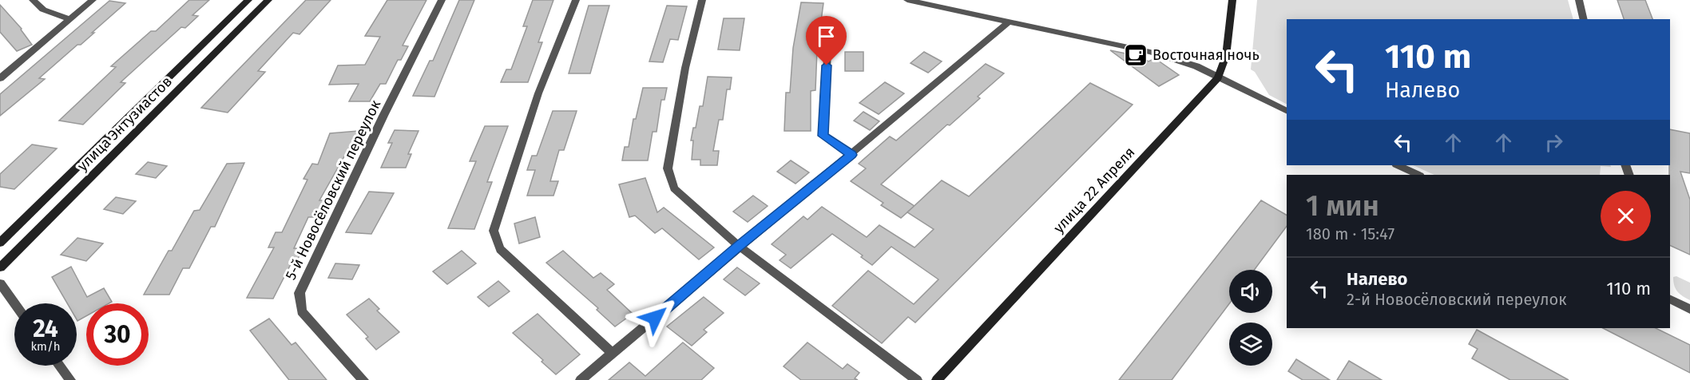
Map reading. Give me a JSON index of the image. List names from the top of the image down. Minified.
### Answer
{"streets":{"main road":["улица Энтузиастов","улица 22 Апреля"],"street":["5-й Новосёловский переулок"]},"places":{"cafe":["Восточная ночь"]},"page":{"turn":["110 m","Налево"],"heading":["1 мин","180 m · 15:47"],"list":[{"name":"Налево","note":"2-й Новосёловский переулок","value":"110 m"}],"speed":"24 km/h","limit":"30"}}
